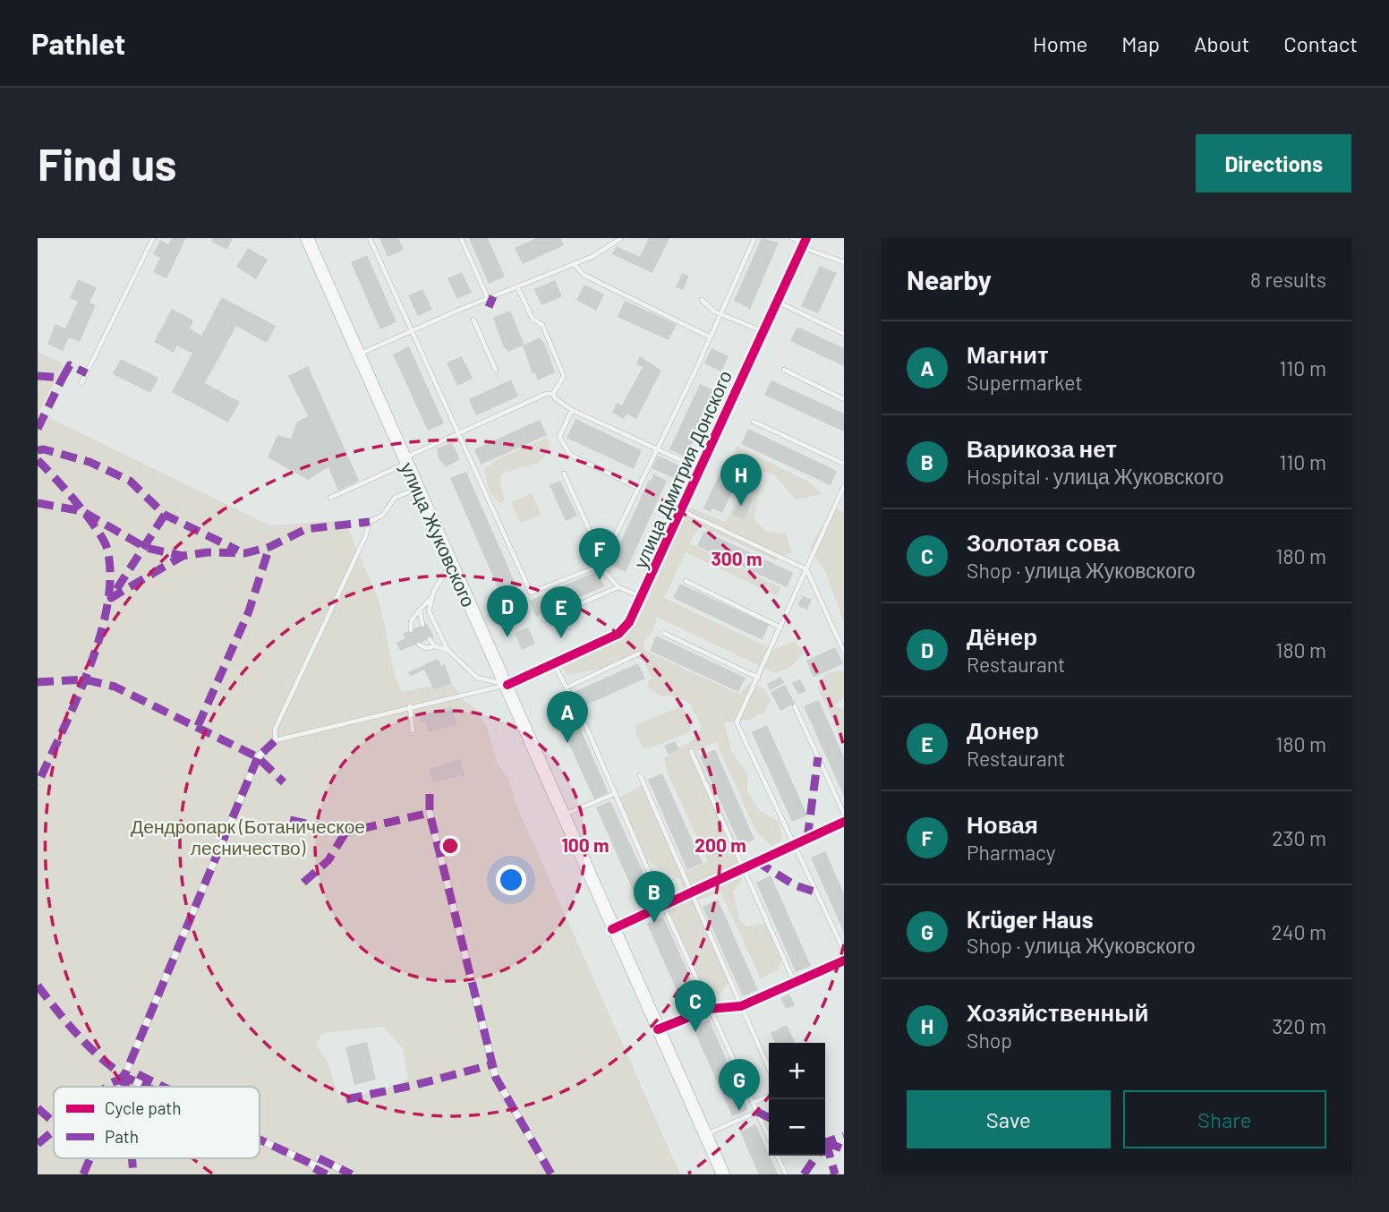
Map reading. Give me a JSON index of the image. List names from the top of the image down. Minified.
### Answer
{"streets":{"main road":["улица Жуковского"],"street":["улица Дмитрия Донского"]},"crossings":[["улица Дмитрия Донского","улица Жуковского"]],"parks":["Дендропарк (Ботаническое лесничество)"],"legend":["Cycle path","Path"],"page":{"header":"Pathlet","nav":["Home","Map","About","Contact"],"buttons":["Directions",["Save","Share"]],"title":"Find us","heading":["Nearby","8 results"],"list":[{"mark":"A","name":"Магнит","note":"Supermarket","value":"110 m"},{"mark":"B","name":"Варикоза нет","note":"Hospital · улица Жуковского","value":"110 m"},{"mark":"C","name":"Золотая сова","note":"Shop · улица Жуковского","value":"180 m"},{"mark":"D","name":"Дёнер","note":"Restaurant","value":"180 m"},{"mark":"E","name":"Донер","note":"Restaurant","value":"180 m"},{"mark":"F","name":"Новая","note":"Pharmacy","value":"230 m"},{"mark":"G","name":"Krüger Haus","note":"Shop · улица Жуковского","value":"240 m"},{"mark":"H","name":"Хозяйственный","note":"Shop","value":"320 m"}],"pins":["H","F","D","E","A","B","C","G"],"map_buttons":["+","−"]},"rings":["300 m","100 m","200 m"]}
